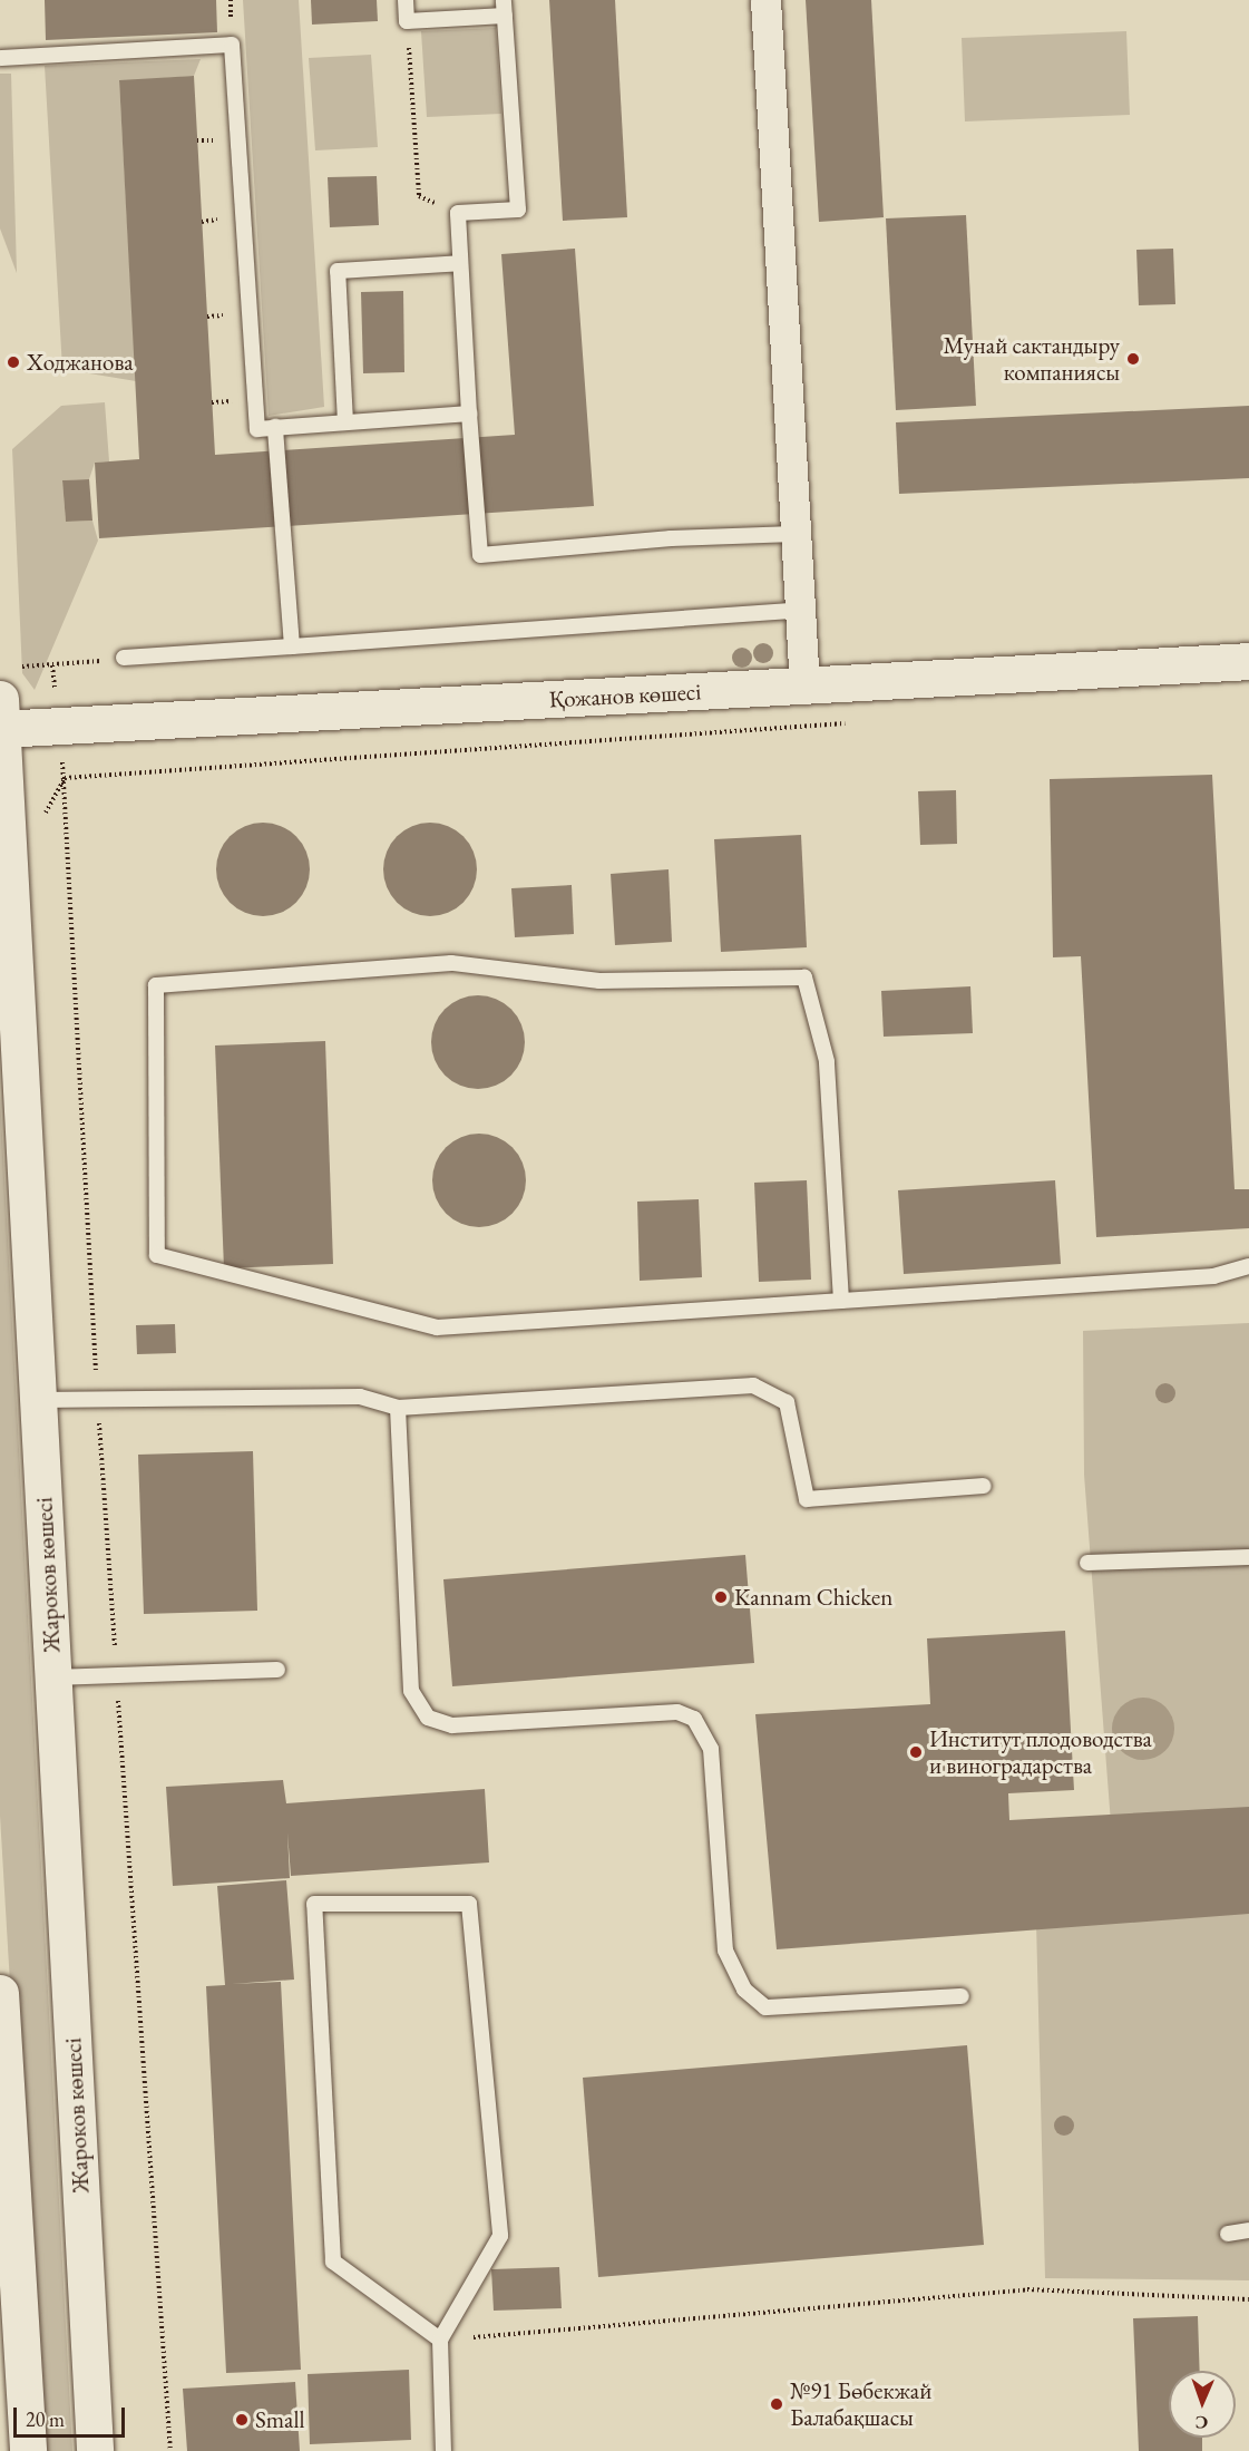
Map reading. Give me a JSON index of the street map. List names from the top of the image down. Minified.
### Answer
{"streets":{"main road":["Қожанов көшесі","Жароков көшесі"]},"crossings":[["Қожанов көшесі","Жароков көшесі"]],"places":["Мунай сактандыру компаниясы","Ходжанова","Kannam Chicken","Институт плодоводства и виноградарства","№91 Бөбекжай Балабақшасы","Small"],"scale_bar":"20 m","north":"bottom"}
